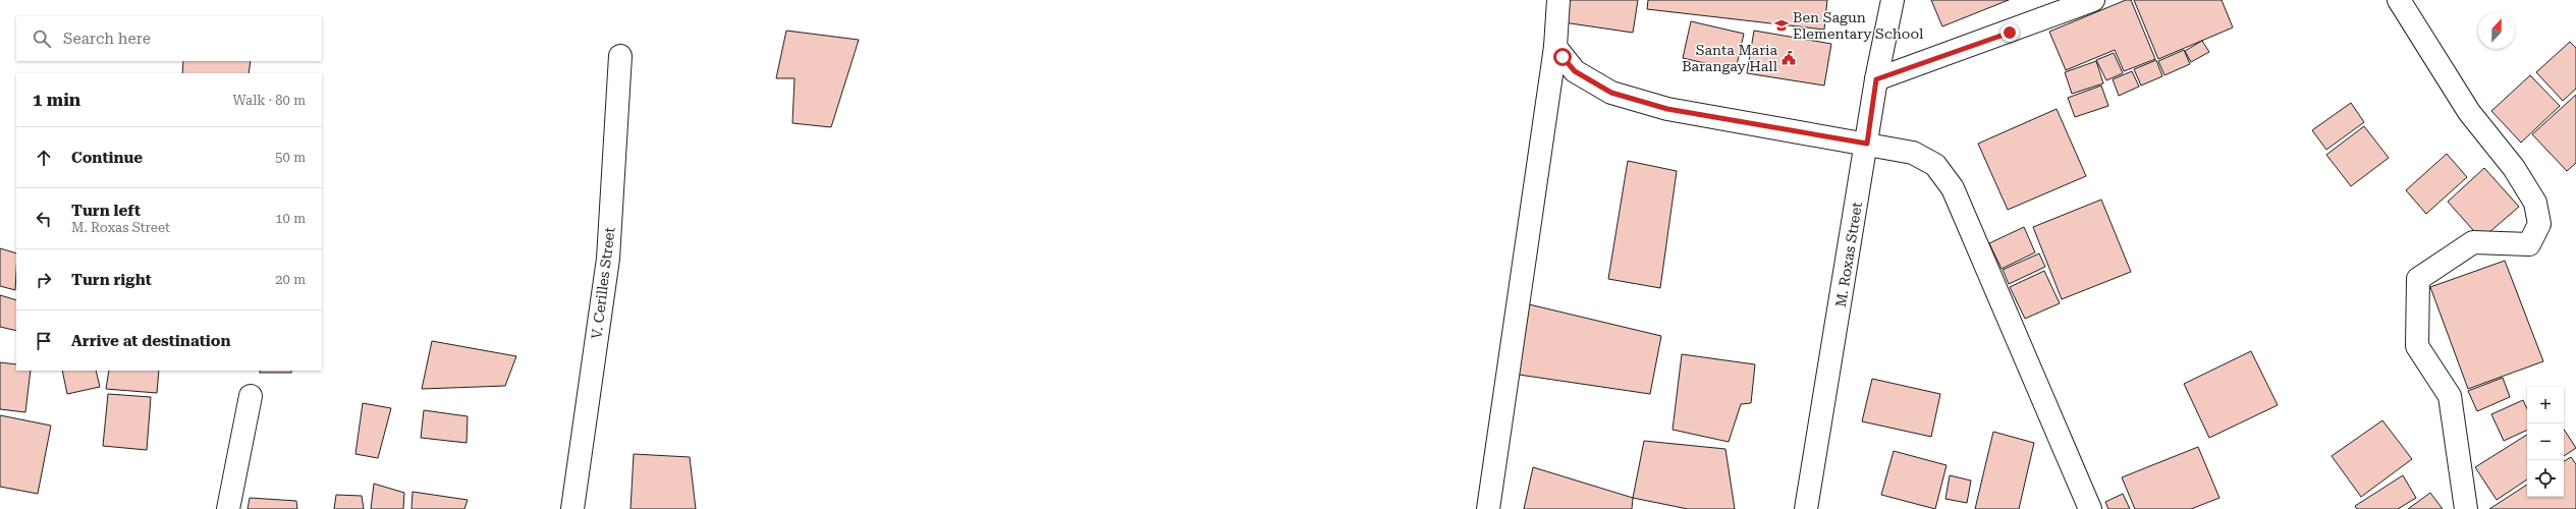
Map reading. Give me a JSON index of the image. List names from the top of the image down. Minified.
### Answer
{"streets":{"street":["M. Roxas Street","V. Cerilles Street"]},"places":{"school or university":["Ben Sagun Elementary School"],"public building":["Santa Maria Barangay Hall"]},"north":"top","page":{"search":"Search here","heading":["1 min","Walk · 80 m"],"list":[["Continue","50 m"],["Turn left","M. Roxas Street","10 m"],["Turn right","20 m"],"Arrive at destination"],"map_buttons":["+","−"]}}
